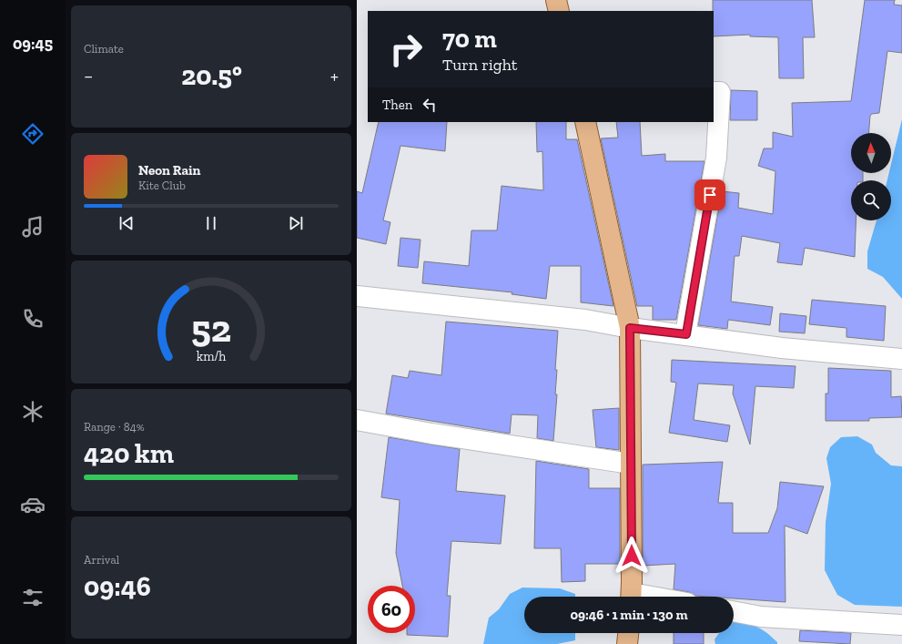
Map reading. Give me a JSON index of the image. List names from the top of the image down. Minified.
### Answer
{"north":"top","page":{"tabs":"09:45","tile":["Climate",["Range · 84%","420 km"],["Arrival","09:46"]],"turn":["70 m","Turn right"],"heat":["−","20.5°","+"],"then":"Then","song":["Neon Rain","Kite Club"],"limit":"60","trip":"09:46 · 1 min · 130 m","gauge":["52","km/h"]}}
